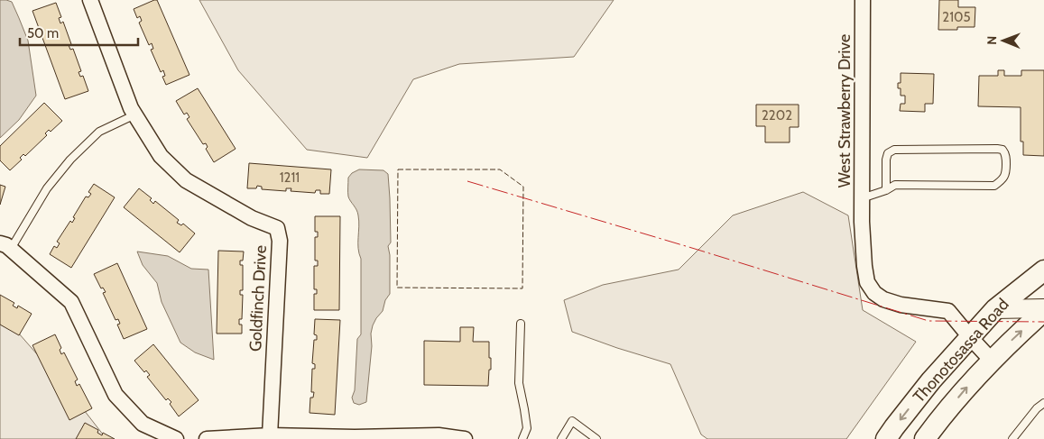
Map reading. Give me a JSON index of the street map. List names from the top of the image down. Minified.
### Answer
{"streets":{"main road":["Thonotosassa Road"],"street":["West Strawberry Drive","Goldfinch Drive"]},"crossings":[["West Strawberry Drive","Thonotosassa Road"]],"house_numbers":["2105","2202","1211"],"scale_bar":"50 m","north":"left"}
